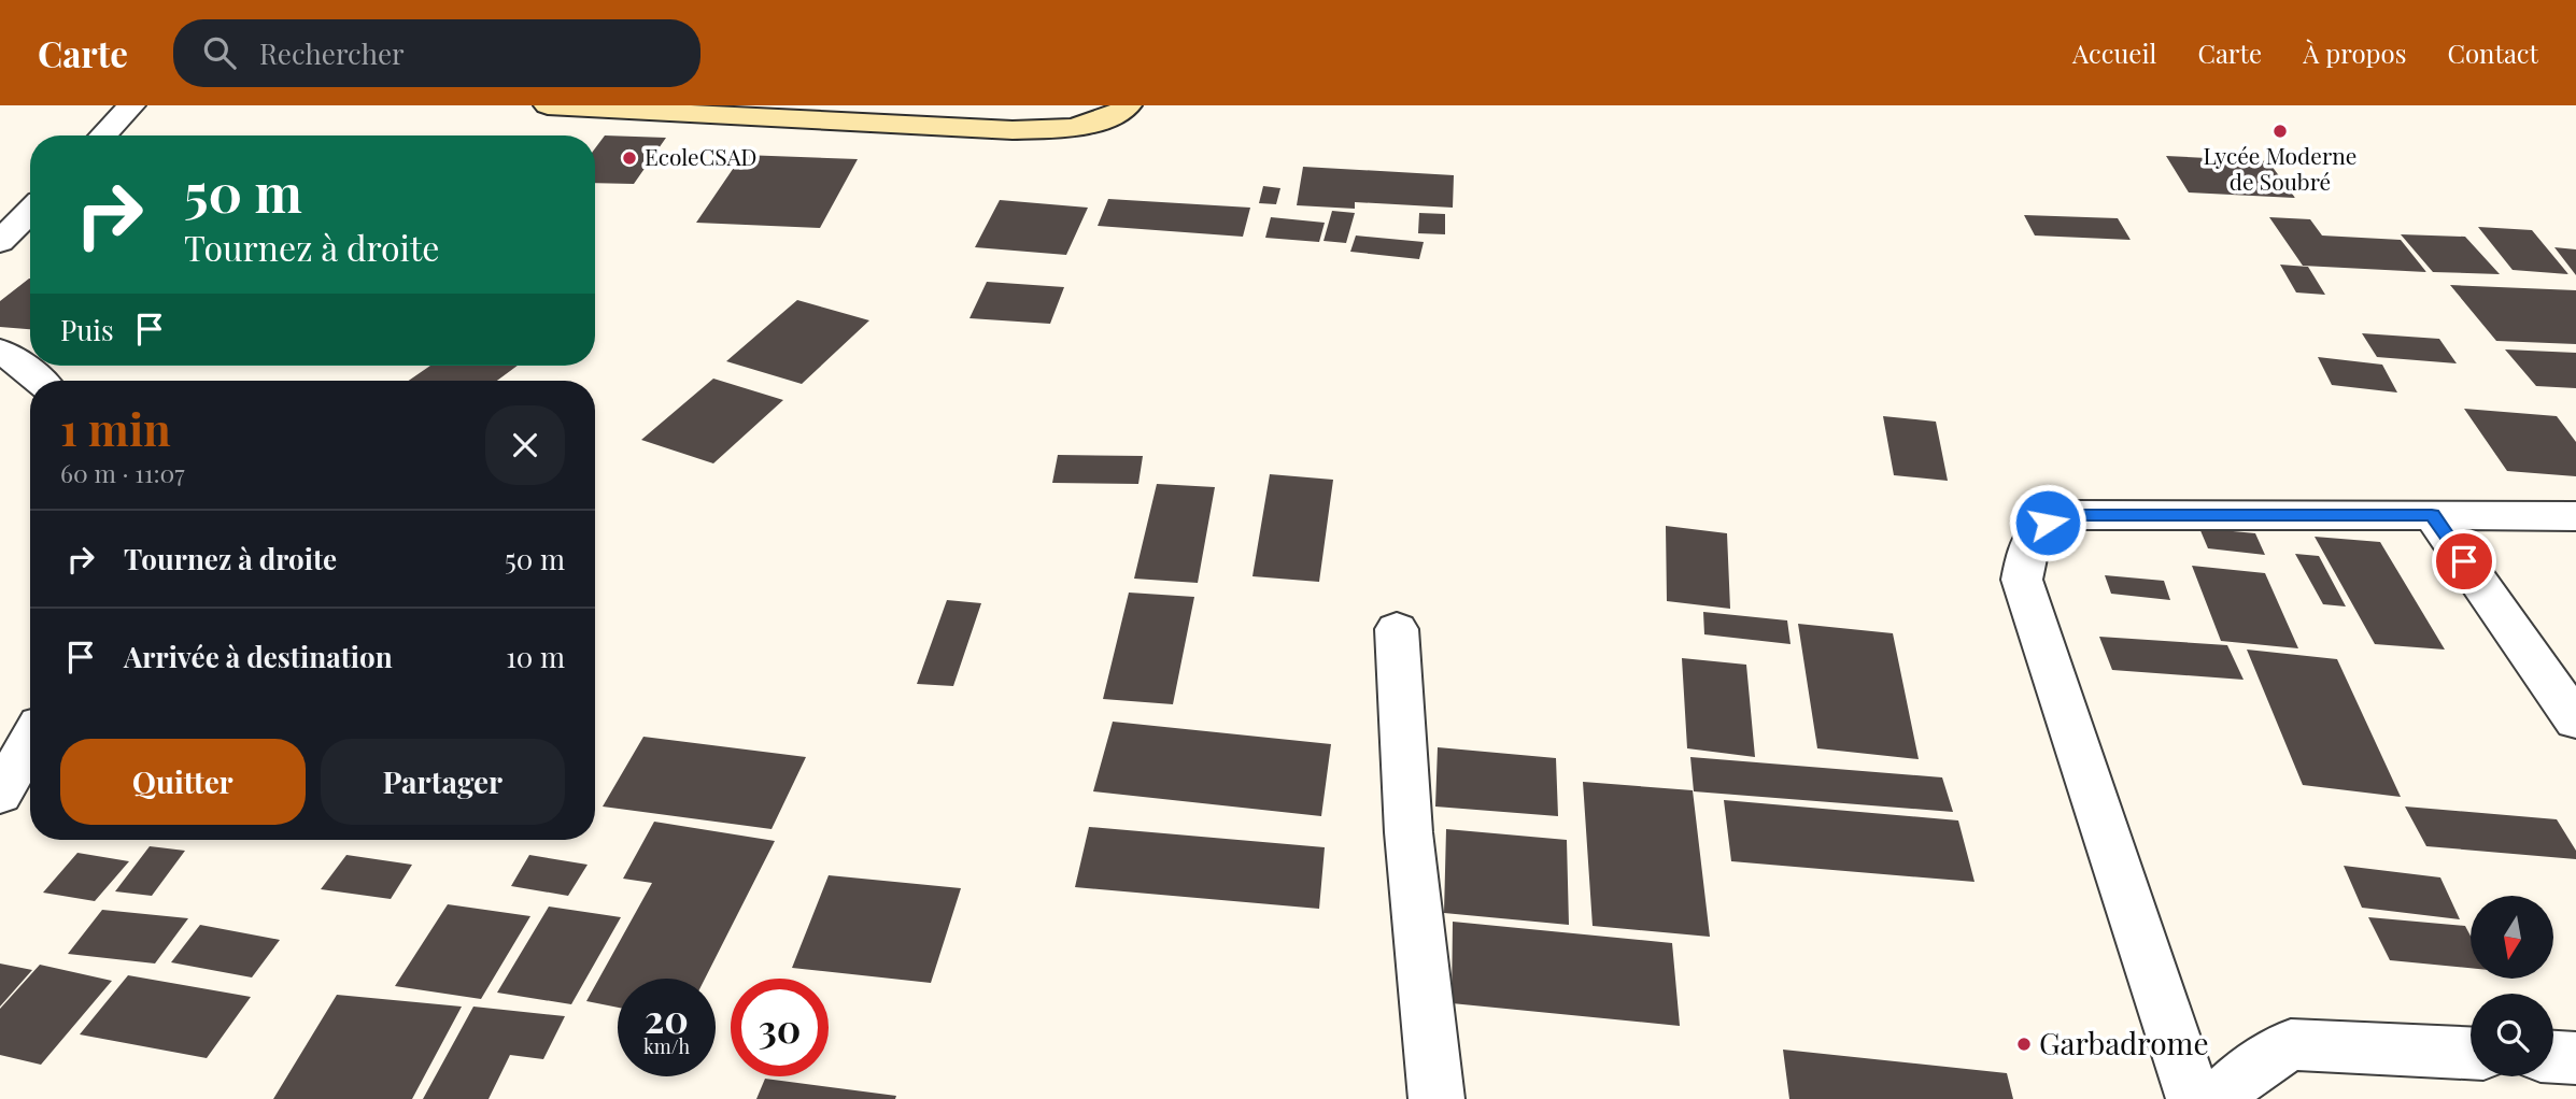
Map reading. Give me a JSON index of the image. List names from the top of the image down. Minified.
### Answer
{"places":["Lycée Moderne de Soubré","EcoleCSAD","Garbadrome"],"north":"bottom","page":{"header":"Carte","search":"Rechercher","nav":["Accueil","Carte","À propos","Contact"],"turn":["50 m","Tournez à droite"],"then":"Puis","heading":["1 min","60 m · 11:07"],"list":[{"name":"Tournez à droite","value":"50 m"},{"name":"Arrivée à destination","value":"10 m"}],"buttons":["Quitter","Partager"],"speed":"20 km/h","limit":"30"}}
